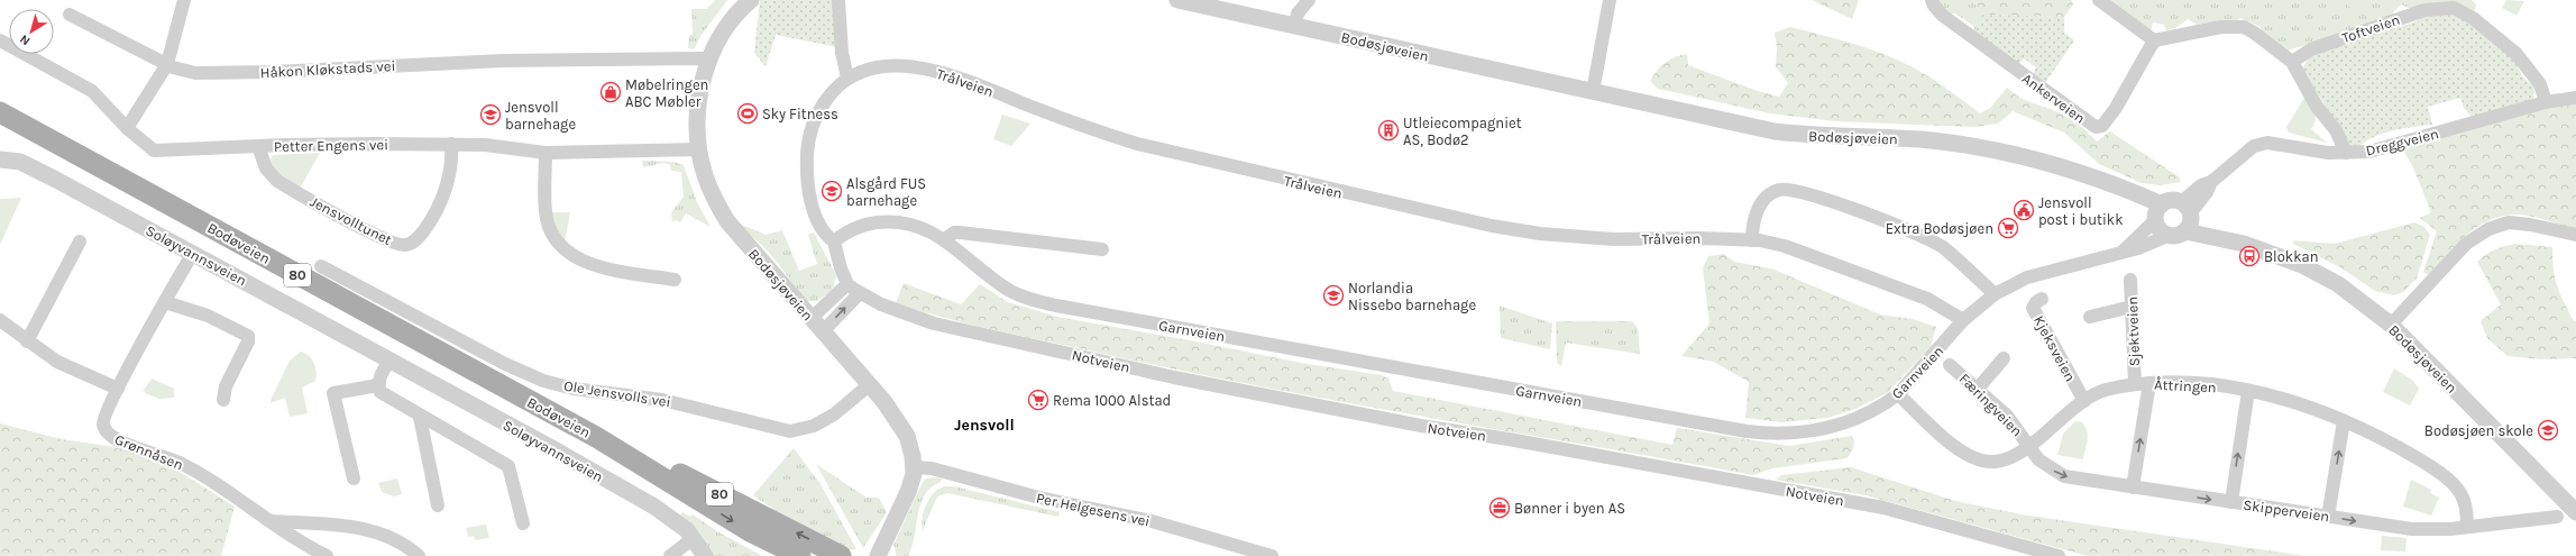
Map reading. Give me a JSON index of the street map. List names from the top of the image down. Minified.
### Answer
{"streets":{"main road":["Bodøveien","80"],"street":["Toftveien","Bodøsjøveien","Håkon Kløkstads vei","Trålveien","Ankerveien","Dreggveien","Petter Engens vei","Jensvolltunet","Soløyvannsveien","Garnveien","Sjektveien","Kjeksveien","Notveien","Åttringen","Ole Jensvolls vei","Færingveien","Grønnåsen","Per Helgesens vei","Skipperveien"]},"crossings":[["Toftveien","Dreggveien"],["Bodøsjøveien","Håkon Kløkstads vei"],["Bodøsjøveien","Dreggveien"],["Bodøsjøveien","Petter Engens vei"],["Bodøsjøveien","Garnveien"],["Bodøsjøveien","Ole Jensvolls vei"],["Bodøsjøveien","Per Helgesens vei"],["Trålveien","Garnveien"],["Dreggveien","Garnveien"],["Petter Engens vei","Jensvolltunet"],["Soløyvannsveien","Grønnåsen"],["Garnveien","Åttringen"],["Sjektveien","Åttringen"],["Kjeksveien","Åttringen"],["Åttringen","Færingveien"],["Åttringen","Skipperveien"],["Færingveien","Skipperveien"]],"one_way":["Skipperveien"],"districts":["Jensvoll"],"places":{"shop":["Møbelringen ABC Møbler"],"sports":["Sky Fitness"],"school or university":["Jensvoll barnehage","Alsgård FUS barnehage","Norlandia Nissebo barnehage","Bodøsjøen skole"],"building":["Utleiecompagniet AS, Bodø2"],"public building":["Jensvoll post i butikk"],"supermarket":["Extra Bodøsjøen","Rema 1000 Alstad"],"bus stop":["Blokkan"],"office":["Bønner i byen AS"]},"north":"bottom left"}
